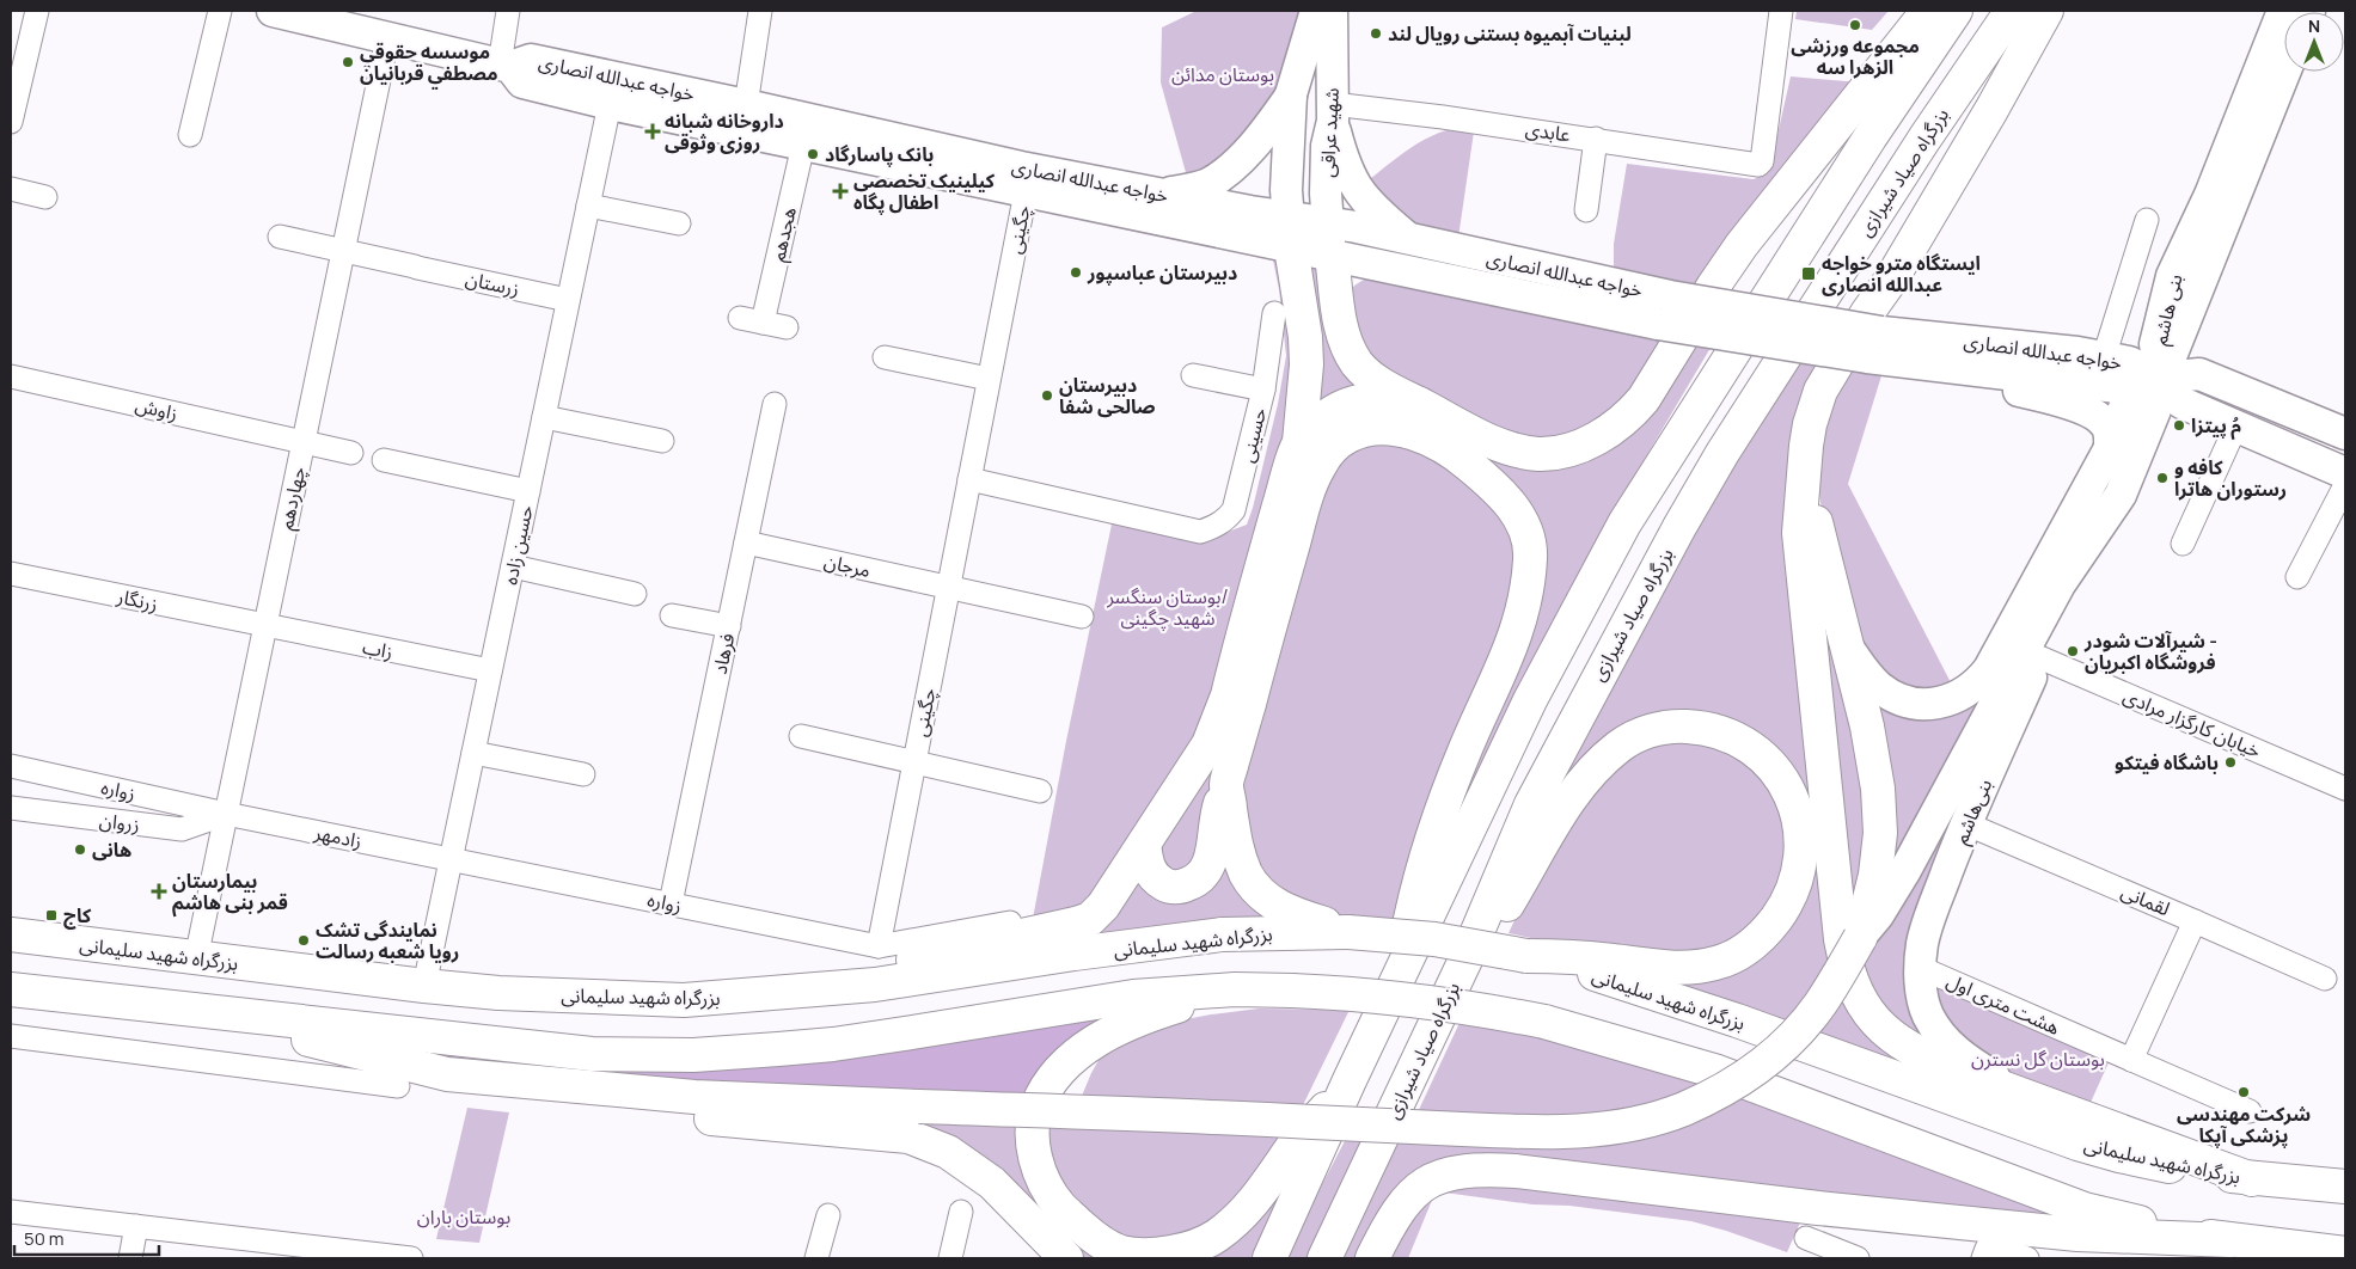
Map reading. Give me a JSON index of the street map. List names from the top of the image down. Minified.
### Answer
{"streets":{"highway":["بزرگراه صیاد شیرازی","بزرگراه شهید سلیمانی"],"main road":["خواجه عبدالله انصاری","شهید عراقی","بنی هاشم","بنی‌هاشم"],"street":["عابدی","چگینی","هجدهم","زرستان","زاوش","حسینی","چهاردهم","حسین زاده","مرجان","زرنگار","زاب","فرهاد","خیابان کارگزار مرادی","زواره","زروان","زادمهر","لقمانی","هشت متری اول"]},"crossings":[["خواجه عبدالله انصاری","شهید عراقی"],["خواجه عبدالله انصاری","چگینی"],["خواجه عبدالله انصاری","هجدهم"],["خواجه عبدالله انصاری","بنی هاشم"],["خواجه عبدالله انصاری","چهاردهم"],["خواجه عبدالله انصاری","حسین زاده"],["عابدی","شهید عراقی"],["چگینی","حسینی"],["چگینی","مرجان"],["چگینی","زواره"],["زرستان","چهاردهم"],["زرستان","حسین زاده"],["زاوش","چهاردهم"],["چهاردهم","زرنگار"],["چهاردهم","زاب"],["چهاردهم","زواره"],["چهاردهم","زروان"],["چهاردهم","زادمهر"],["چهاردهم","بزرگراه شهید سلیمانی"],["حسین زاده","زاب"],["حسین زاده","زواره"],["حسین زاده","زادمهر"],["حسین زاده","بزرگراه شهید سلیمانی"],["مرجان","فرهاد"],["زرنگار","زاب"],["فرهاد","زواره"],["خیابان کارگزار مرادی","بنی‌هاشم"],["زواره","زروان"],["زواره","زادمهر"],["بنی‌هاشم","لقمانی"],["بنی‌هاشم","هشت متری اول"],["زروان","زادمهر"]],"parks":["بوستان مدائن","بوستان سنگسر/ شهید چگینی","بوستان گل نسترن","بوستان باران"],"places":{"other":["مجموعه ورزشی الزهرا سه","لبنیات آبمیوه بستنی رویال لند","موسسه حقوقي مصطفي قربانيان","بانک پاسارگاد","دبیرستان عباسپور","دبیرستان صالحی شفا","مُ پیتزا","کافه و رستوران هاترا","شیرآلات شودر - فروشگاه اکبریان","باشگاه فیتکو","هانی","نمایندگی تشک رویا شعبه رسالت","شرکت مهندسی پزشکی آپکا"],"health":["داروخانه شبانه روزی وثوقی","کیلینیک تخصصی اطفال پگاه","بیمارستان قمر بنی هاشم"],"transit":["ایستگاه مترو خواجه عبدالله انصاری","کاج"]},"scale_bar":"50 m","north":"top"}
